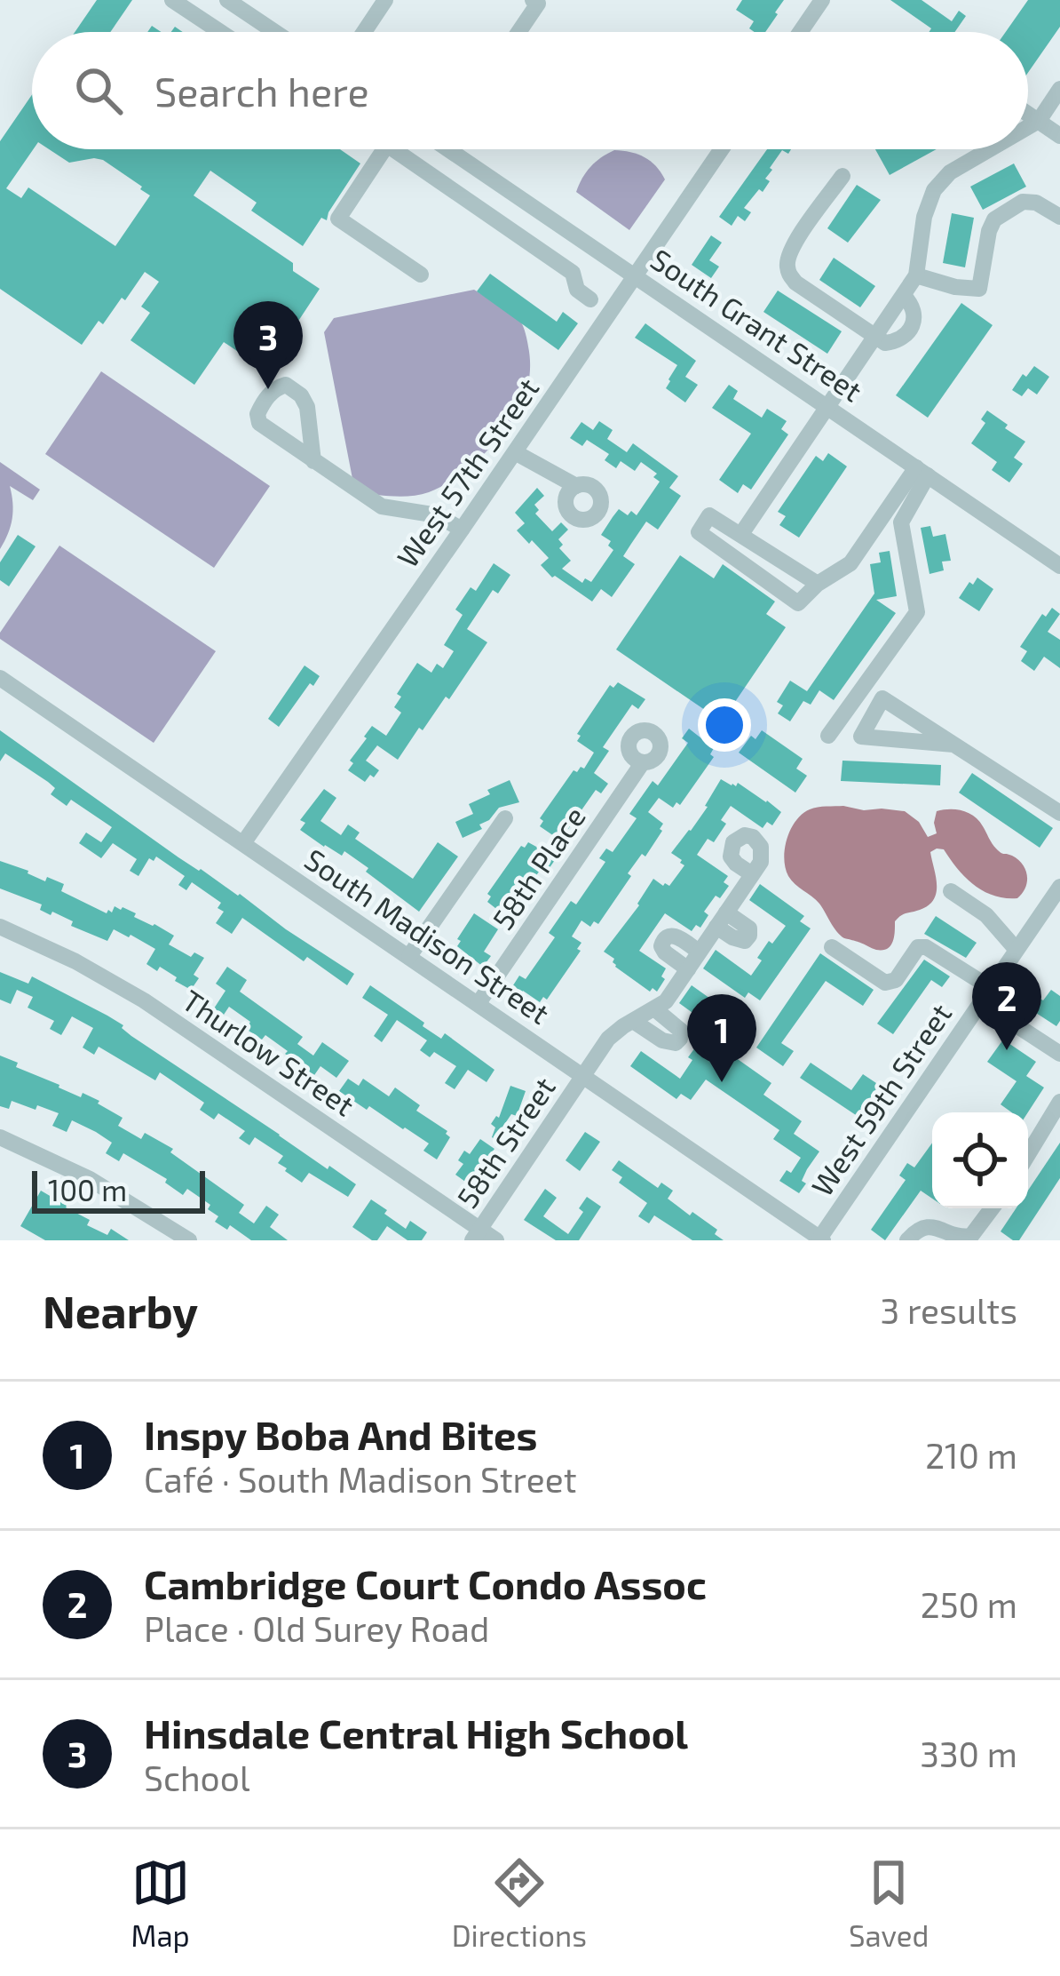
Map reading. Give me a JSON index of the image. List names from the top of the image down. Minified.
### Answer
{"streets":{"street":["South Grant Street","West 57th Street","58th Place","South Madison Street","Thurlow Street","West 59th Street","58th Street"]},"crossings":[["South Grant Street","West 57th Street"],["West 57th Street","South Madison Street"],["58th Place","South Madison Street"],["South Madison Street","West 59th Street"],["South Madison Street","58th Street"],["Thurlow Street","58th Street"]],"scale_bar":"100 m","page":{"search":"Search here","pins":["3","2","1"],"scale":"100 m","heading":["Nearby","3 results"],"list":[{"mark":"1","name":"Inspy Boba And Bites","note":"Café · South Madison Street","value":"210 m"},{"mark":"2","name":"Cambridge Court Condo Assoc","note":"Place · Old Surey Road","value":"250 m"},{"mark":"3","name":"Hinsdale Central High School","note":"School","value":"330 m"}],"nav":["Map","Directions","Saved"]}}
